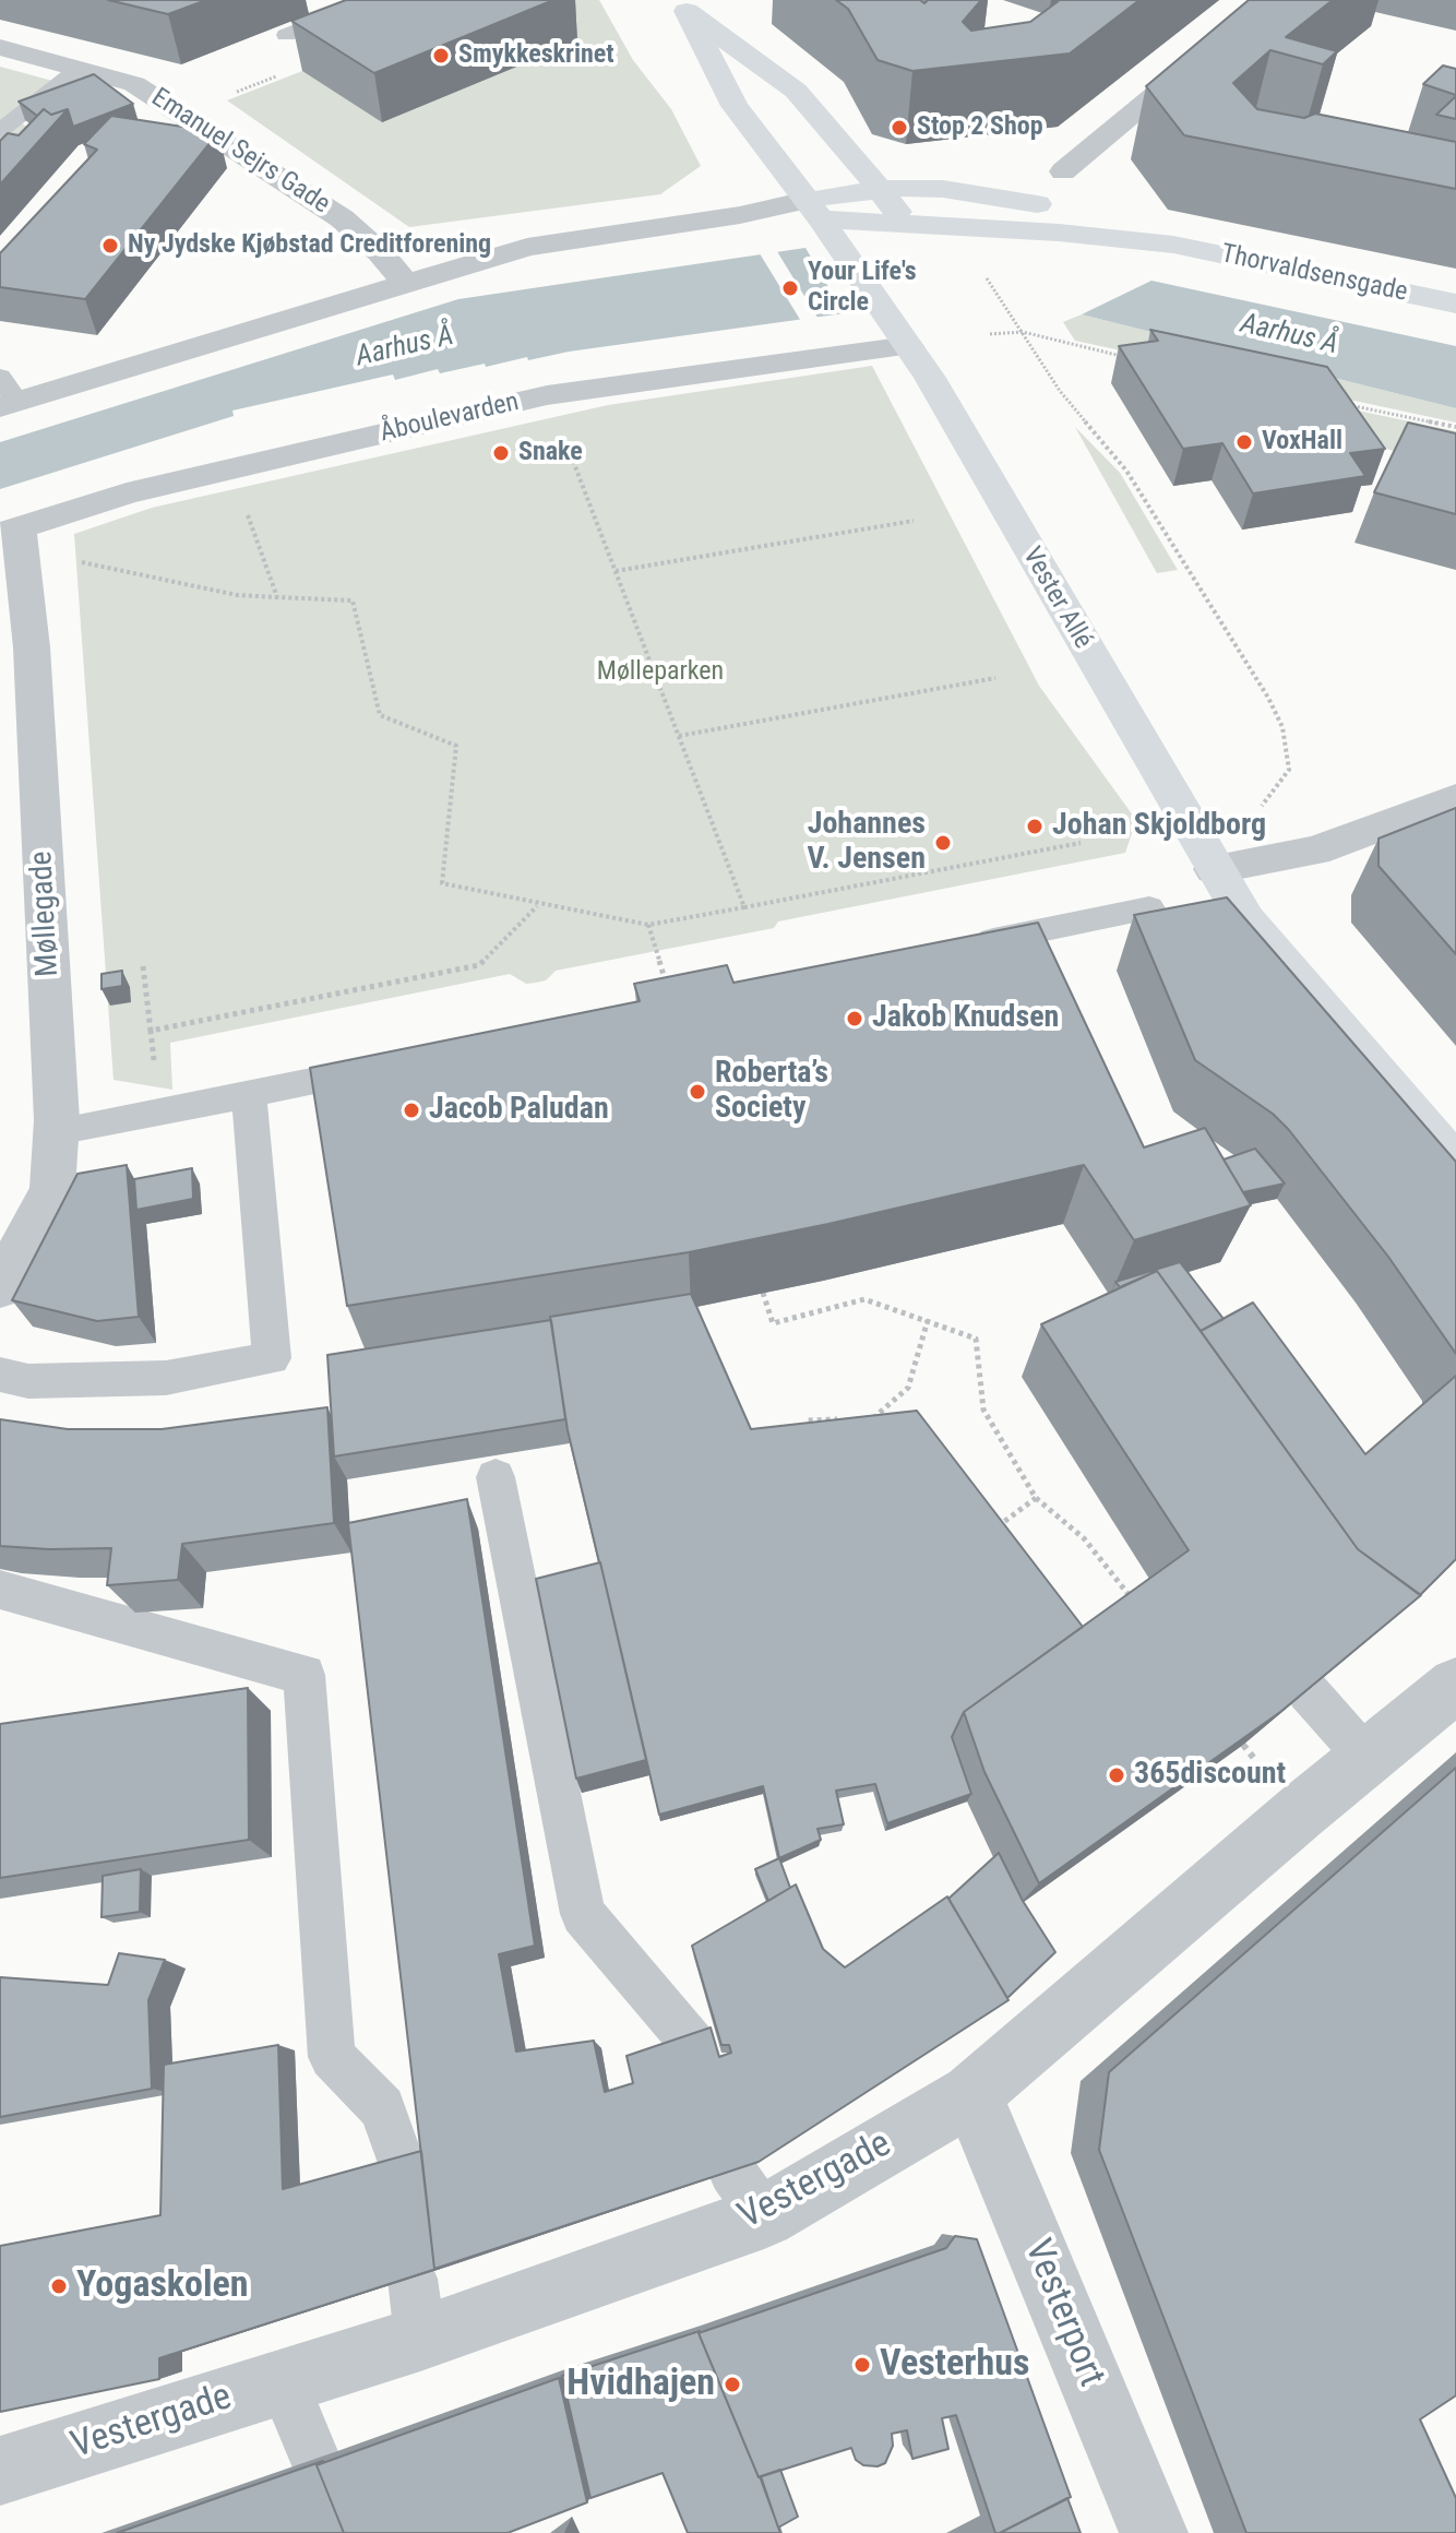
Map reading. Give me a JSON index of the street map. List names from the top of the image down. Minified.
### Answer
{"streets":{"street":["Emanuel Sejrs Gade","Thorvaldsensgade","Åboulevarden","Vester Allé","Møllegade","Vestergade","Vesterport"]},"crossings":[["Thorvaldsensgade","Vester Allé"],["Åboulevarden","Vester Allé"],["Åboulevarden","Møllegade"],["Vestergade","Vesterport"]],"water":["Aarhus Å"],"parks":["Mølleparken"],"places":["Smykkeskrinet","Stop 2 Shop","Ny Jydske Kjøbstad Creditforening","Your Life's Circle","VoxHall","Snake","Johan Skjoldborg","Johannes V. Jensen","Jakob Knudsen","Roberta’s Society","Jacob Paludan","365discount","Yogaskolen","Vesterhus","Hvidhajen"]}
